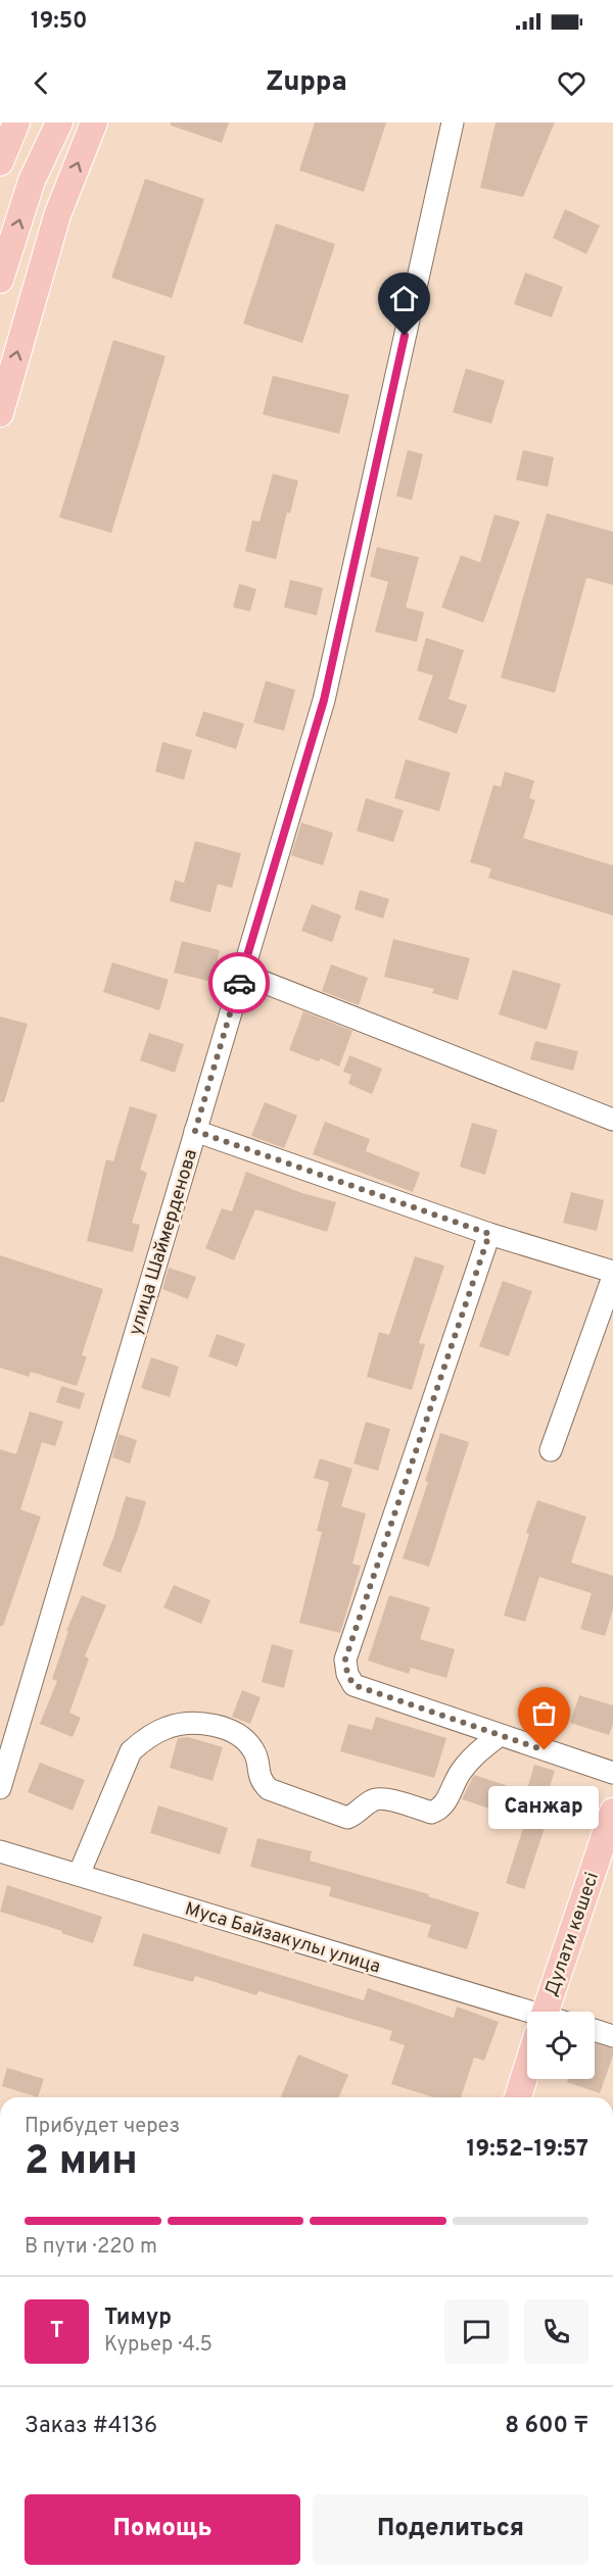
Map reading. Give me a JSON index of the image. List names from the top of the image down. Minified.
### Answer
{"streets":{"main road":["Дулати көшесі"],"street":["улица Шаймерденова","Муса Байзакулы улица"]},"places":["Санжар"],"page":{"status":"19:50","header":"Zuppa","bubble":"Санжар","heading":["2 мин","Прибудет через","19:52–19:57"],"panel":["Тимур","Курьер · 4.5","Заказ #4136","8 600 ₸"],"bar":"В пути · 220 m","round":"Т","buttons":["Помощь","Поделиться"]}}
